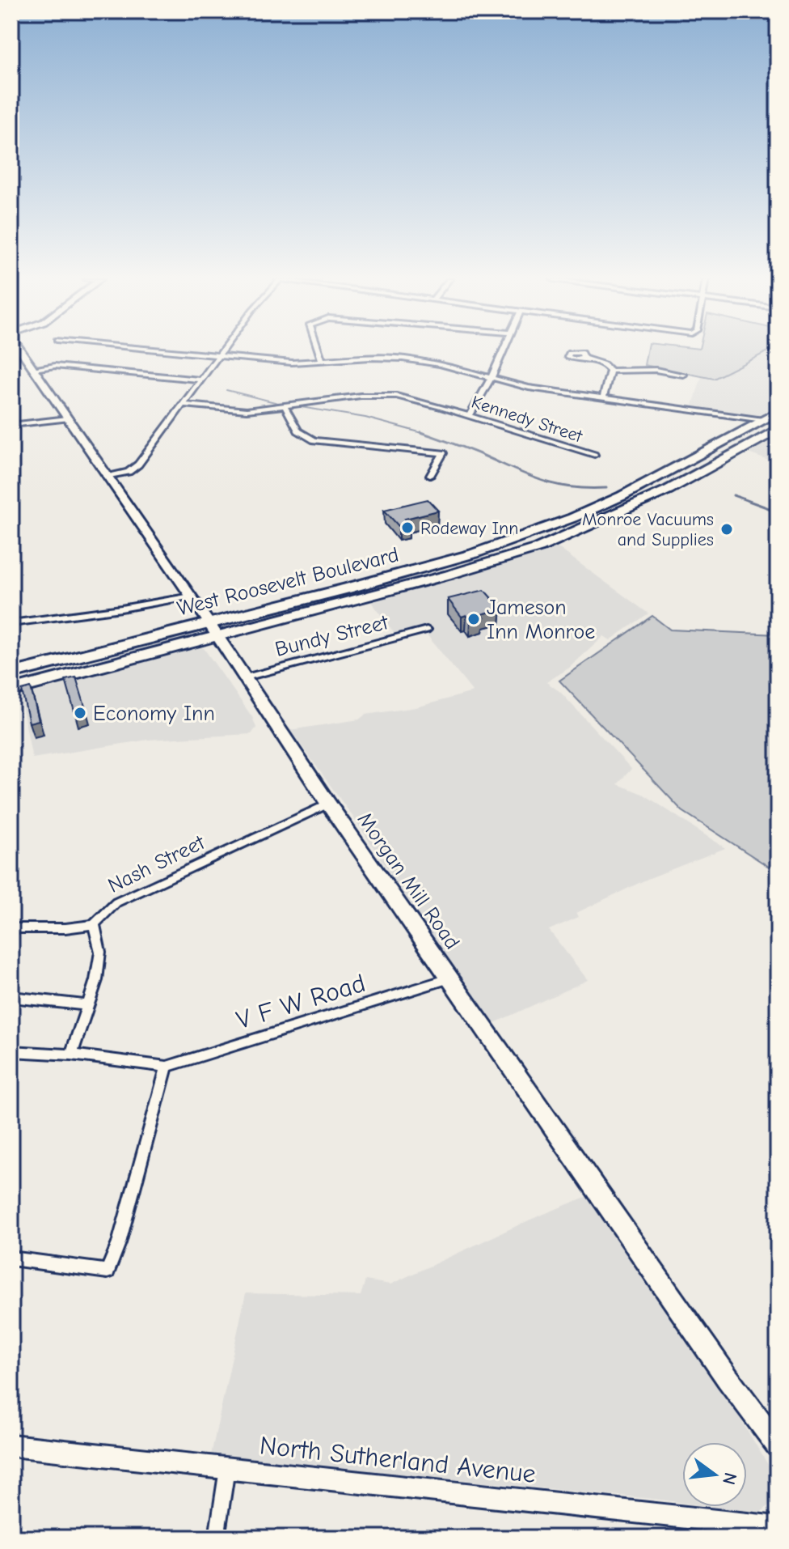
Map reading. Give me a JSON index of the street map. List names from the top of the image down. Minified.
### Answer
{"streets":{"highway":["West Roosevelt Boulevard"],"main road":["Morgan Mill Road","North Sutherland Avenue"],"street":["Kennedy Street","Bundy Street","Nash Street","V F W Road"]},"crossings":[["West Roosevelt Boulevard","Morgan Mill Road"],["Bundy Street","Morgan Mill Road"],["Nash Street","Morgan Mill Road"],["Morgan Mill Road","V F W Road"]],"places":["Rodeway Inn","Monroe Vacuums and Supplies","Jameson Inn Monroe","Economy Inn"],"north":"right"}
